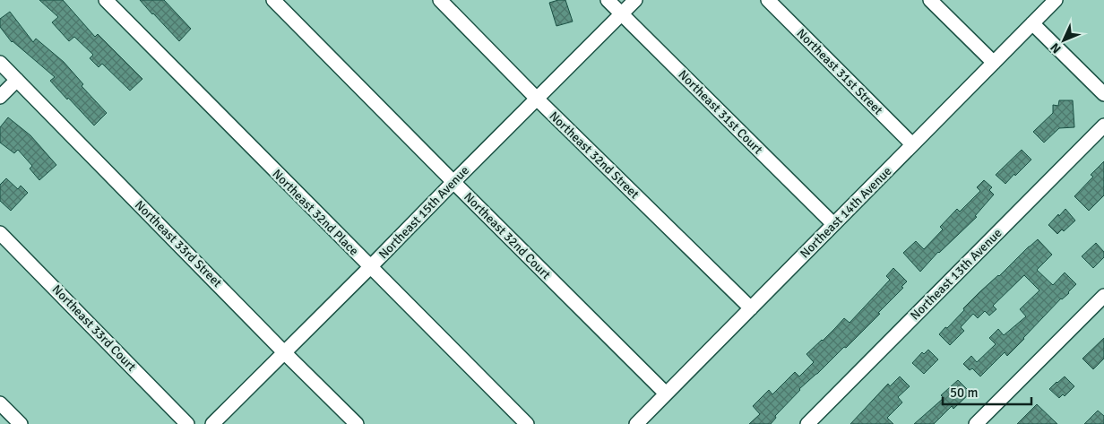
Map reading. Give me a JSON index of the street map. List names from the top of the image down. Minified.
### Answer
{"streets":{"street":["Northeast 31st Street","Northeast 31st Court","Northeast 32nd Street","Northeast 32nd Place","Northeast 15th Avenue","Northeast 14th Avenue","Northeast 32nd Court","Northeast 33rd Street","Northeast 13th Avenue","Northeast 33rd Court"]},"crossings":[["Northeast 31st Street","Northeast 14th Avenue"],["Northeast 31st Court","Northeast 15th Avenue"],["Northeast 31st Court","Northeast 14th Avenue"],["Northeast 32nd Street","Northeast 15th Avenue"],["Northeast 32nd Street","Northeast 14th Avenue"],["Northeast 32nd Place","Northeast 15th Avenue"],["Northeast 15th Avenue","Northeast 32nd Court"],["Northeast 15th Avenue","Northeast 33rd Street"],["Northeast 14th Avenue","Northeast 32nd Court"]],"scale_bar":"50 m","north":"bottom left"}
